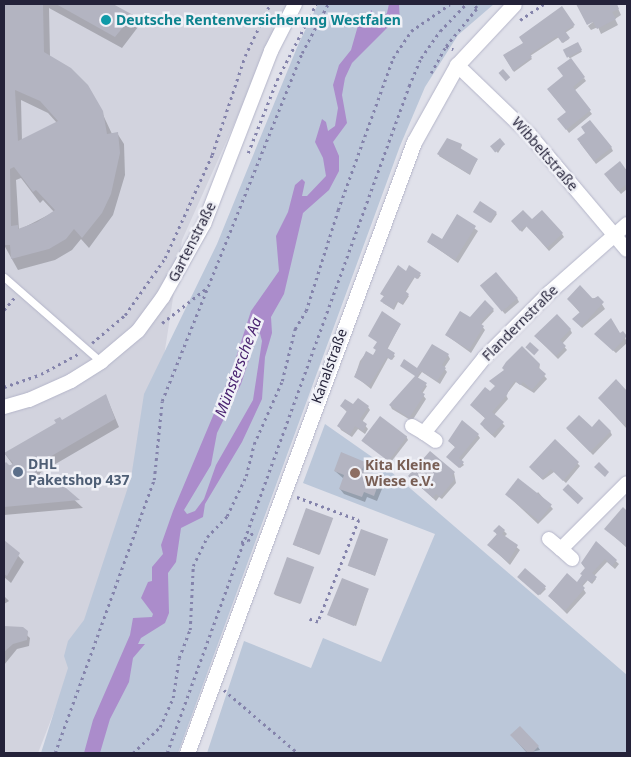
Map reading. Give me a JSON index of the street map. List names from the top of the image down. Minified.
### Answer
{"streets":{"main road":["Kanalstraße"],"street":["Wibbeltstraße","Gartenstraße","Flandernstraße"]},"crossings":[["Wibbeltstraße","Flandernstraße"],["Wibbeltstraße","Kanalstraße"]],"water":["Münstersche Aa"],"places":["Deutsche Rentenversicherung Westfalen","DHL Paketshop 437","Kita Kleine Wiese e.V."]}
